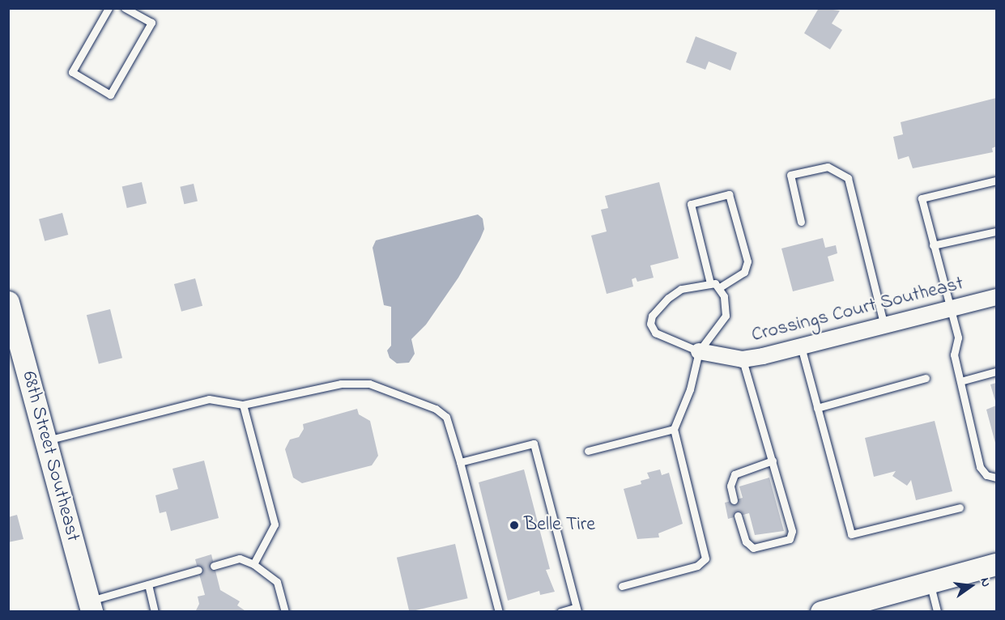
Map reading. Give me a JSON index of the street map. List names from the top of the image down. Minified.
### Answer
{"streets":{"main road":["68th Street Southeast"],"street":["Crossings Court Southeast"]},"places":["Belle Tire"],"north":"right"}
